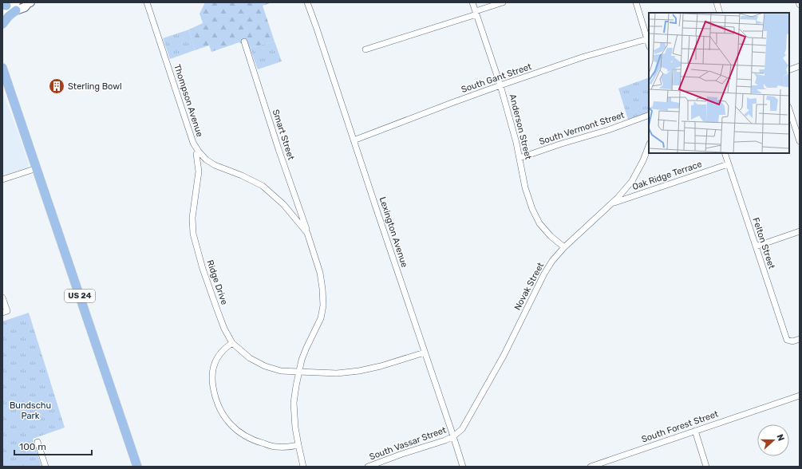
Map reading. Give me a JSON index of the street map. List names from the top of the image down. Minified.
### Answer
{"streets":{"main road":["US 24"],"street":["South Gant Street","Thompson Avenue","Anderson Street","South Vermont Street","Smart Street","Oak Ridge Terrace","Lexington Avenue","Felton Street","Ridge Drive","Novak Street","South Forest Street","South Vassar Street"]},"crossings":[["South Gant Street","Anderson Street"],["South Gant Street","Lexington Avenue"],["Thompson Avenue","Smart Street"],["Thompson Avenue","Ridge Drive"],["Anderson Street","South Vermont Street"],["Anderson Street","Novak Street"],["Oak Ridge Terrace","Felton Street"],["Oak Ridge Terrace","Novak Street"],["Lexington Avenue","Ridge Drive"],["Lexington Avenue","Novak Street"],["Lexington Avenue","South Vassar Street"],["Novak Street","South Vassar Street"]],"parks":["Bundschu Park"],"places":{"building":["Sterling Bowl"]},"scale_bar":"100 m","north":"right"}
